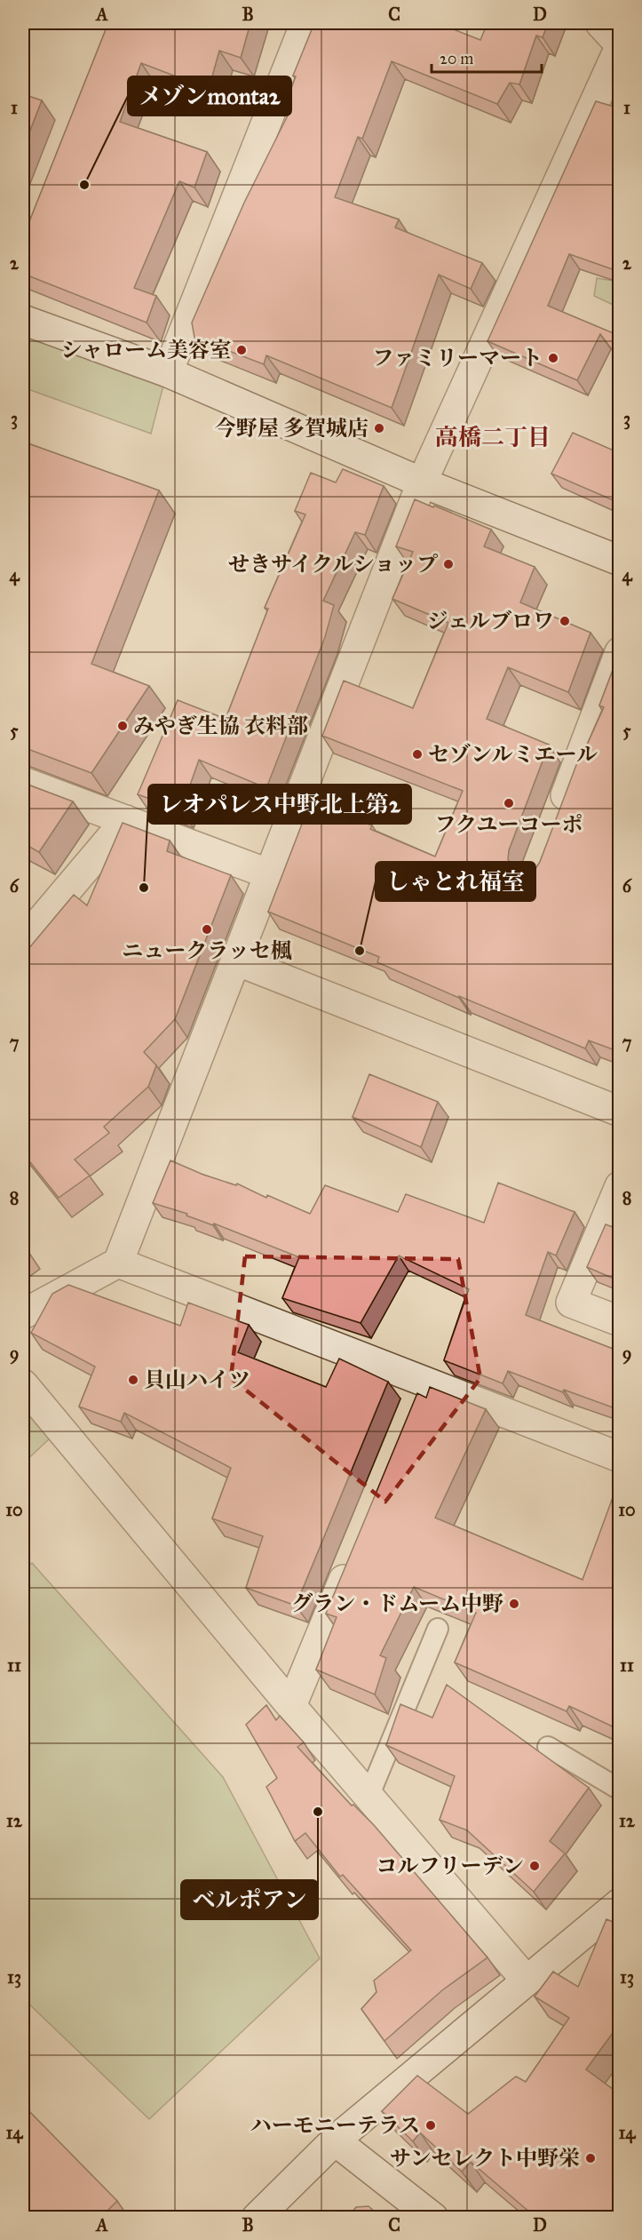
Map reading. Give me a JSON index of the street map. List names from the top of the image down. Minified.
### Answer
{"districts":["高橋二丁目"],"places":["メゾンmonta2","シャローム美容室","ファミリーマート","今野屋 多賀城店","せきサイクルショップ","ジェルブロワ","みやぎ生協 衣料部","セゾンルミエール","フクユーコーポ","レオパレス中野北上第2","ニュークラッセ楓","しゃとれ福室","貝山ハイツ","グラン・ドムーム中野","ベルポアン","コルフリーデン","ハーモニーテラス","サンセレクト中野栄"],"scale_bar":"20 m","grid":{"columns":["A","B","C","D"],"rows":["1","2","3","4","5","6","7","8","9","10","11","12","13","14"]}}
